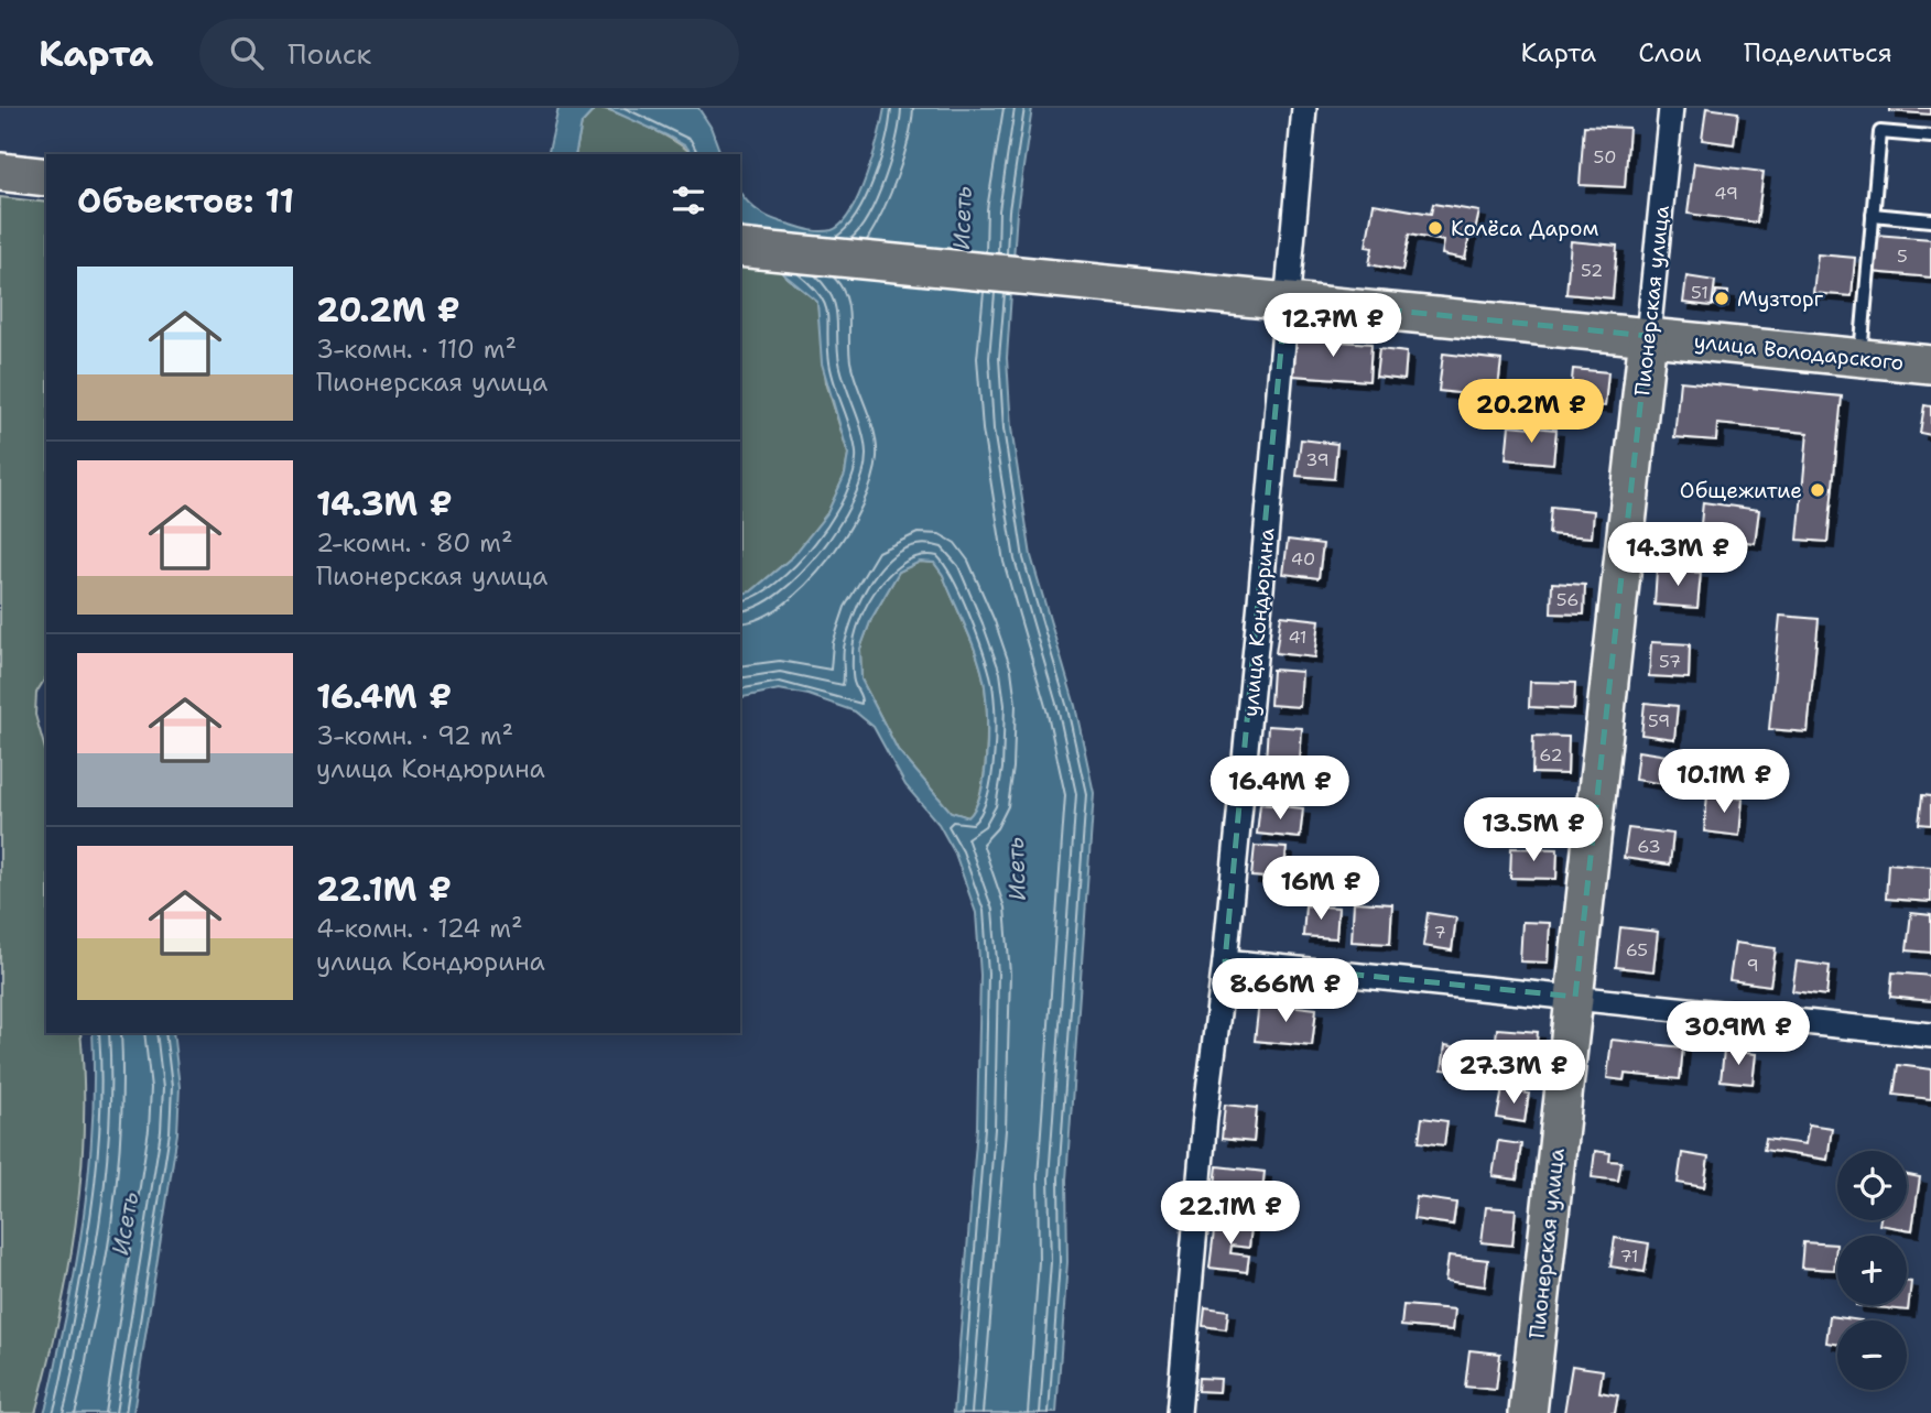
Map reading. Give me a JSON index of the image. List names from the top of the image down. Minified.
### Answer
{"streets":{"main road":["Пионерская улица","улица Володарского"],"street":["улица Кондюрина"]},"crossings":[["Пионерская улица","улица Володарского"],["улица Володарского","улица Кондюрина"]],"water":["Исеть"],"places":["Колёса Даром","Музторг","Общежитие"],"house_numbers":["50","49","5","52","51","39","40","56","41","57","59","62","63","7","65","9","71"],"page":{"header":"Карта","search":"Поиск","nav":["Карта","Слои","Поделиться"],"heading":"Объектов: 11","list":[{"name":"20.2M ₽","note":"3-комн. · 110 m² · Пионерская улица"},{"name":"14.3M ₽","note":"2-комн. · 80 m² · Пионерская улица"},{"name":"16.4M ₽","note":"3-комн. · 92 m² · улица Кондюрина"},{"name":"22.1M ₽","note":"4-комн. · 124 m² · улица Кондюрина"}],"price":["12.7M ₽","20.2M ₽","14.3M ₽","10.1M ₽","16.4M ₽","13.5M ₽","16M ₽","8.66M ₽","30.9M ₽","27.3M ₽","22.1M ₽"],"map_buttons":["+","−"]}}
